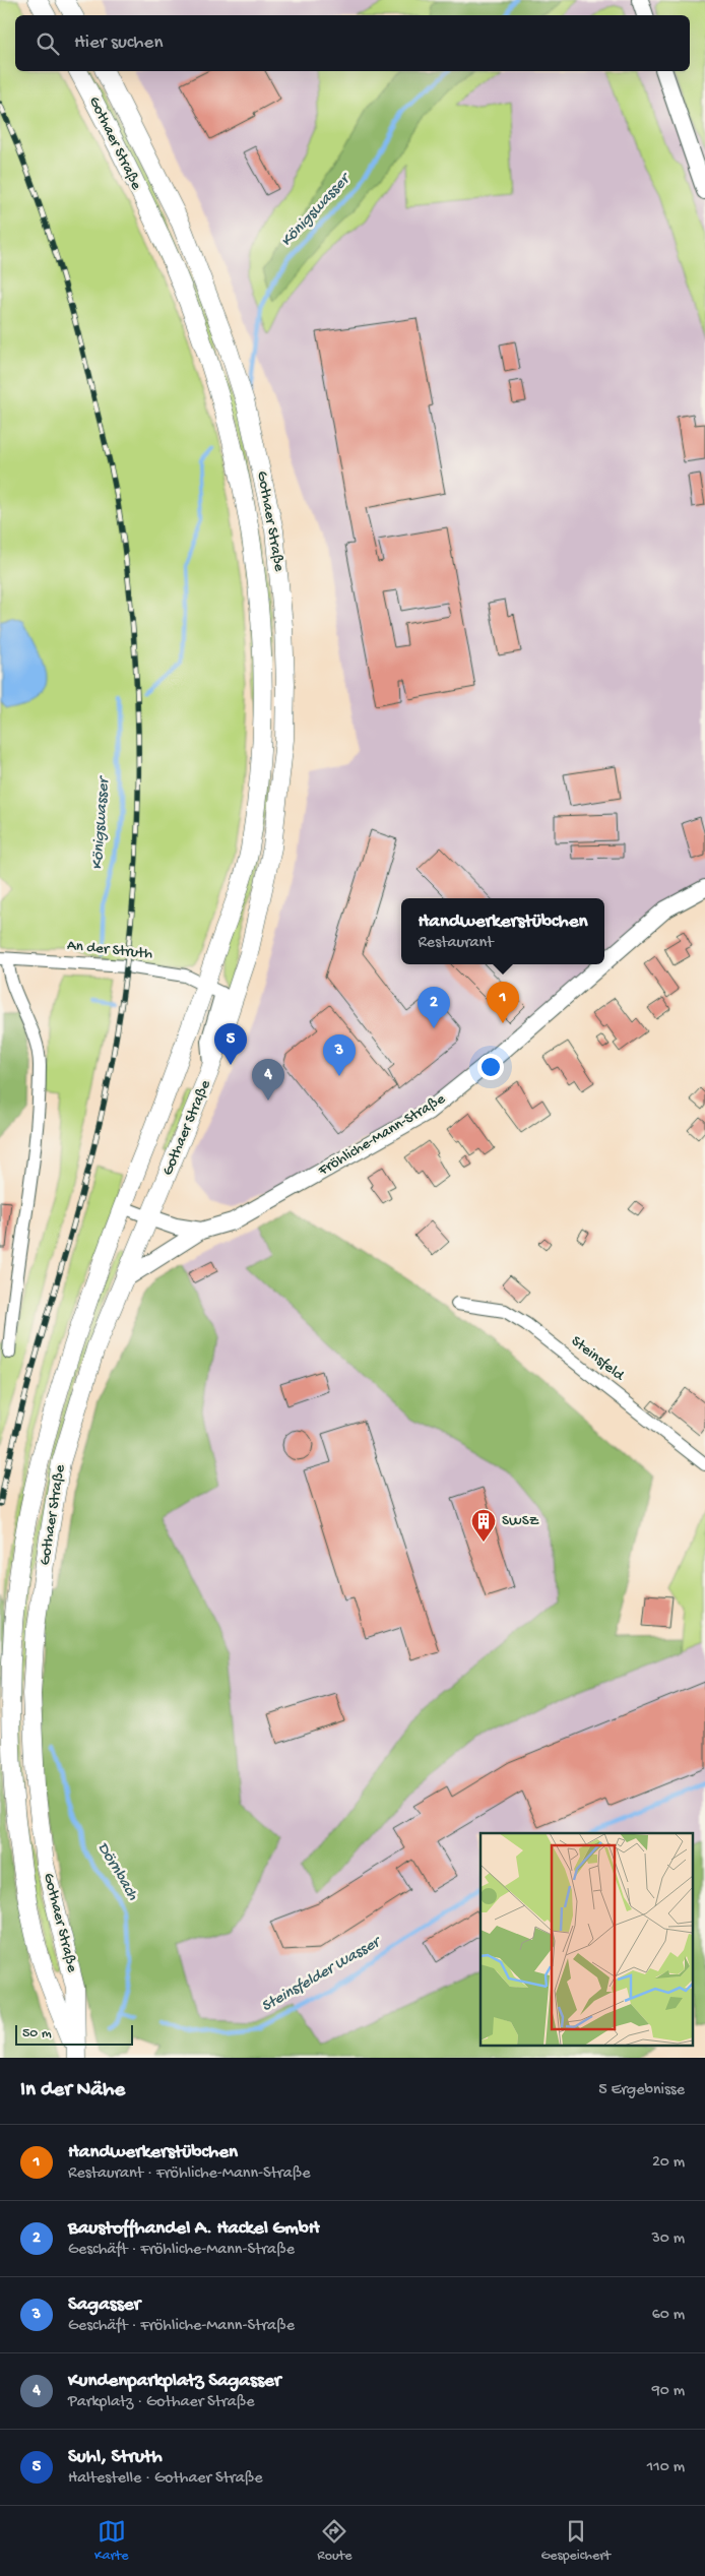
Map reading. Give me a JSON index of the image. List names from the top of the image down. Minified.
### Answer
{"streets":{"main road":["Gothaer Straße"],"street":["An der Struth","Fröhliche-Mann-Straße","Steinsfeld"]},"crossings":[["Gothaer Straße","An der Struth"],["Gothaer Straße","Fröhliche-Mann-Straße"]],"water":["Königswasser","Dörnbach","Steinsfelder Wasser"],"places":{"building":["SWSZ"]},"scale_bar":"50 m","page":{"search":"Hier suchen","popup":["Handwerkerstübchen","Restaurant"],"pins":["1","2","5","3","4"],"scale":"50 m","heading":["In der Nähe","5 Ergebnisse"],"list":[{"mark":"1","name":"Handwerkerstübchen","note":"Restaurant · Fröhliche-Mann-Straße","value":"20 m"},{"mark":"2","name":"Baustoffhandel A. Hackel GmbH","note":"Geschäft · Fröhliche-Mann-Straße","value":"30 m"},{"mark":"3","name":"Sagasser","note":"Geschäft · Fröhliche-Mann-Straße","value":"60 m"},{"mark":"4","name":"Kundenparkplatz Sagasser","note":"Parkplatz · Gothaer Straße","value":"90 m"},{"mark":"5","name":"Suhl, Struth","note":"Haltestelle · Gothaer Straße","value":"110 m"}],"nav":["Karte","Route","Gespeichert"]}}
